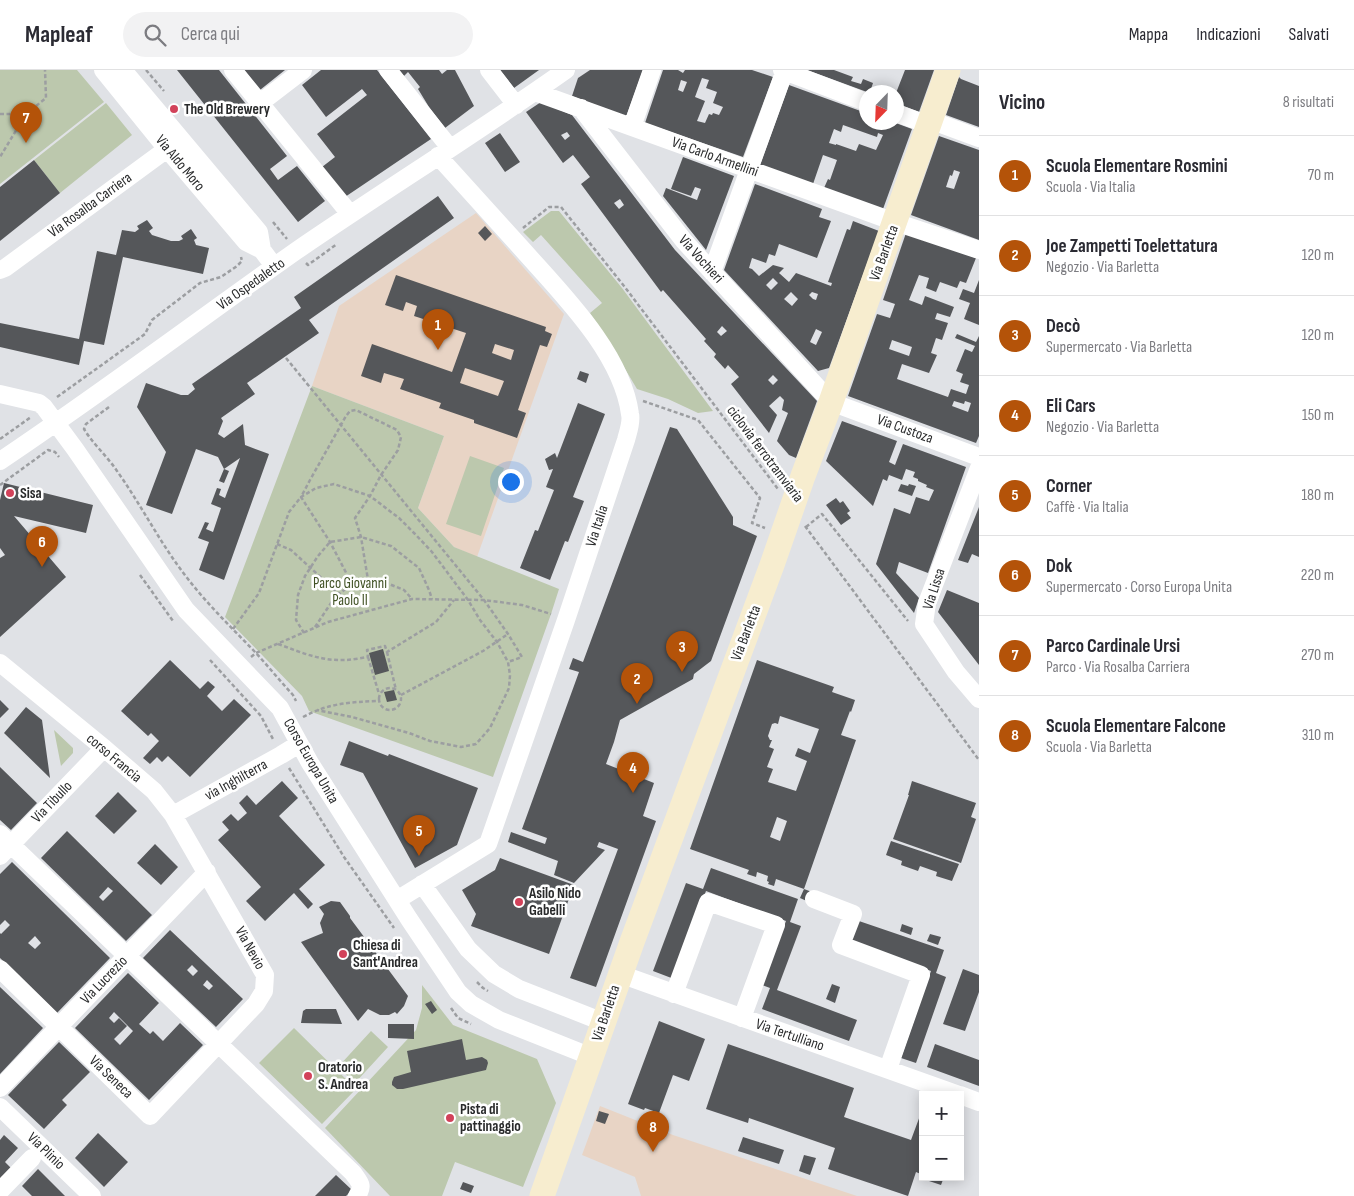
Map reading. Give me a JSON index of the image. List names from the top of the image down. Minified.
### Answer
{"streets":{"main road":["Via Barletta"],"street":["Via Carlo Armellini","Via Aldo Moro","Via Rosalba Carriera","Via Vochieri","Via Ospedaletto","Via Custoza","Via Italia","Via Lissa","corso Francia","Corso Europa Unita","via Inghilterra","Via Tibullo","Via Nevio","Via Lucrezio","Via Tertulliano","Via Seneca","Via Plinio"],"path":["ciclovia ferrotramviaria"]},"crossings":[["Via Carlo Armellini","Via Barletta"],["Via Carlo Armellini","Via Vochieri"],["Via Carlo Armellini","Via Ospedaletto"],["Via Aldo Moro","Via Rosalba Carriera"],["Via Aldo Moro","Via Ospedaletto"],["Via Barletta","Via Vochieri"],["Via Barletta","Via Custoza"],["Via Barletta","ciclovia ferrotramviaria"],["Via Barletta","Corso Europa Unita"],["Via Barletta","Via Tertulliano"],["Via Vochieri","Via Custoza"],["Via Ospedaletto","Via Italia"],["Via Ospedaletto","Corso Europa Unita"],["Via Italia","Corso Europa Unita"],["corso Francia","via Inghilterra"],["corso Francia","Via Tibullo"],["corso Francia","Via Nevio"],["corso Francia","Via Lucrezio"],["Corso Europa Unita","via Inghilterra"],["Via Nevio","Via Lucrezio"],["Via Nevio","Via Seneca"],["Via Lucrezio","Via Seneca"]],"parks":["Parco Giovanni Paolo II"],"places":["The Old Brewery","Sisa","Asilo Nido Gabelli","Chiesa di Sant'Andrea","Oratorio S. Andrea","Pista di pattinaggio"],"north":"bottom left","page":{"header":"Mapleaf","search":"Cerca qui","nav":["Mappa","Indicazioni","Salvati"],"heading":["Vicino","8 risultati"],"pins":["7","1","6","3","2","4","5","8"],"list":[{"mark":"1","name":"Scuola Elementare Rosmini","note":"Scuola · Via Italia","value":"70 m"},{"mark":"2","name":"Joe Zampetti Toelettatura","note":"Negozio · Via Barletta","value":"120 m"},{"mark":"3","name":"Decò","note":"Supermercato · Via Barletta","value":"120 m"},{"mark":"4","name":"Eli Cars","note":"Negozio · Via Barletta","value":"150 m"},{"mark":"5","name":"Corner","note":"Caffè · Via Italia","value":"180 m"},{"mark":"6","name":"Dok","note":"Supermercato · Corso Europa Unita","value":"220 m"},{"mark":"7","name":"Parco Cardinale Ursi","note":"Parco · Via Rosalba Carriera","value":"270 m"},{"mark":"8","name":"Scuola Elementare Falcone","note":"Scuola · Via Barletta","value":"310 m"}],"map_buttons":["+","−"]}}
